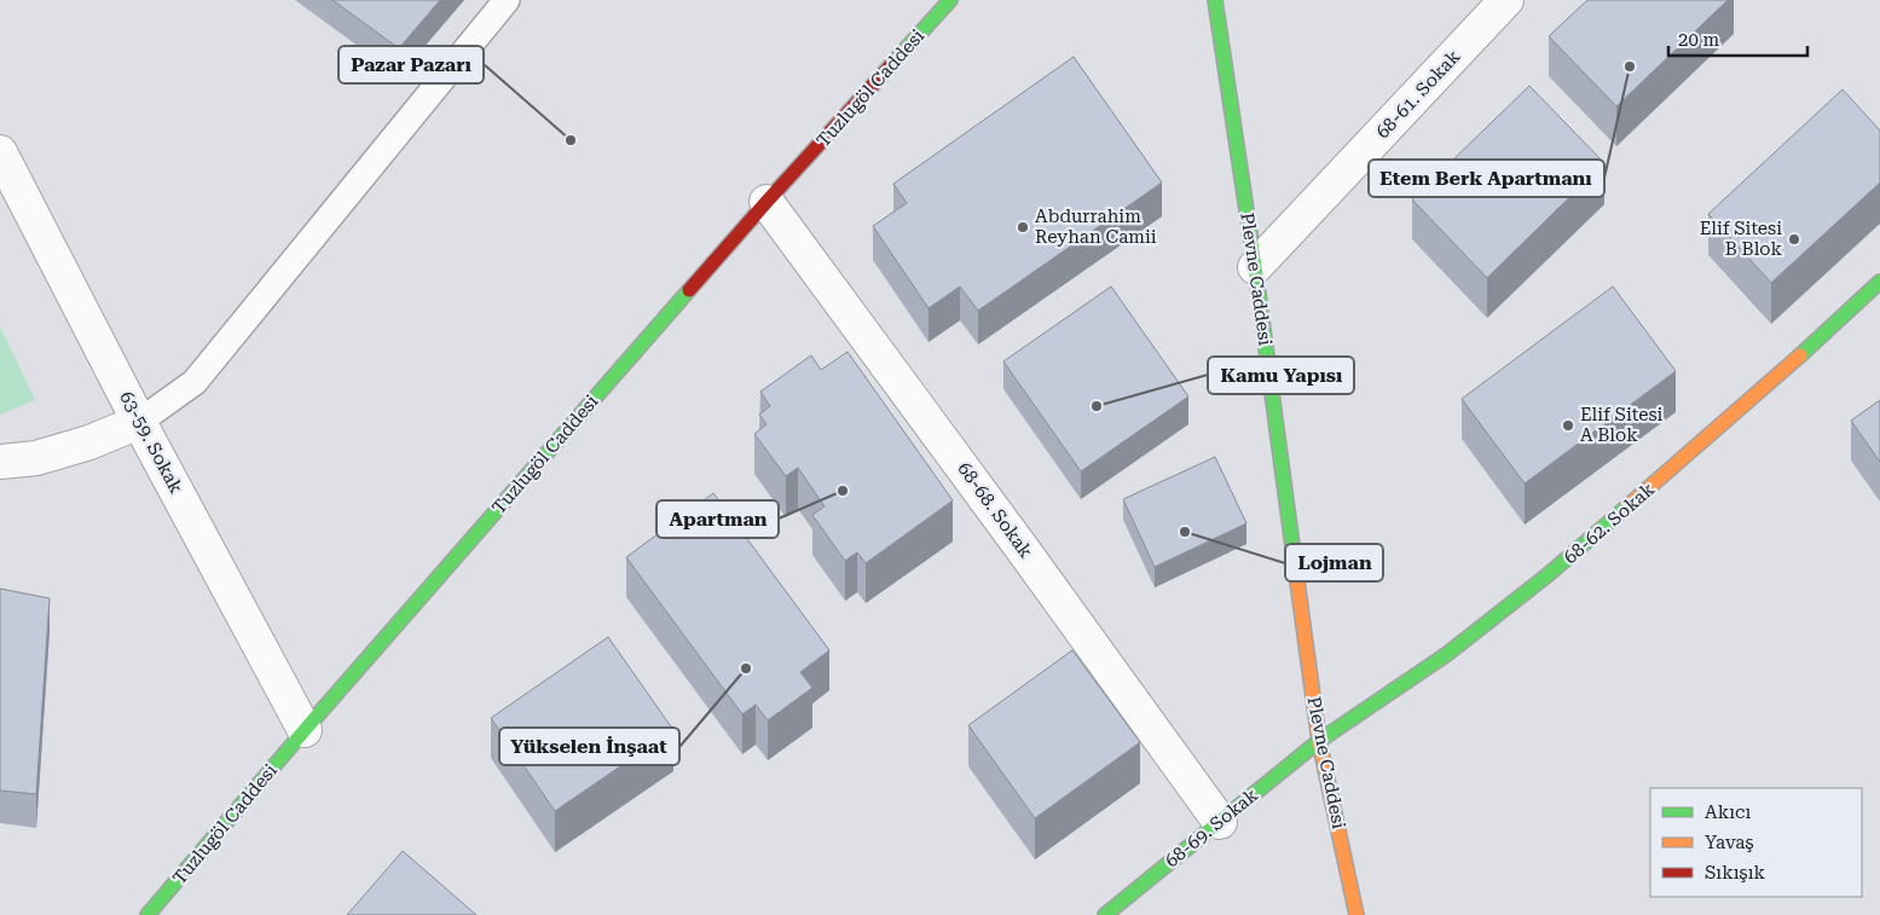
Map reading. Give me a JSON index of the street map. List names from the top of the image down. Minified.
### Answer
{"streets":{"street":["Tuzlugöl Caddesi","68-61. Sokak","Plevne Caddesi","63-59. Sokak","68-68. Sokak","68-62. Sokak","68-69. Sokak"]},"crossings":[["Tuzlugöl Caddesi","63-59. Sokak"],["Tuzlugöl Caddesi","68-68. Sokak"],["68-61. Sokak","Plevne Caddesi"],["Plevne Caddesi","68-62. Sokak"],["Plevne Caddesi","68-69. Sokak"],["68-68. Sokak","68-69. Sokak"],["68-62. Sokak","68-69. Sokak"]],"places":["Etem Berk Apartmanı","Pazar Pazarı","Abdurrahim Reyhan Camii","Elif Sitesi B Blok","Kamu Yapısı","Elif Sitesi A Blok","Apartman","Lojman","Yükselen İnşaat"],"legend":["Akıcı","Yavaş","Sıkışık"],"scale_bar":"20 m"}
